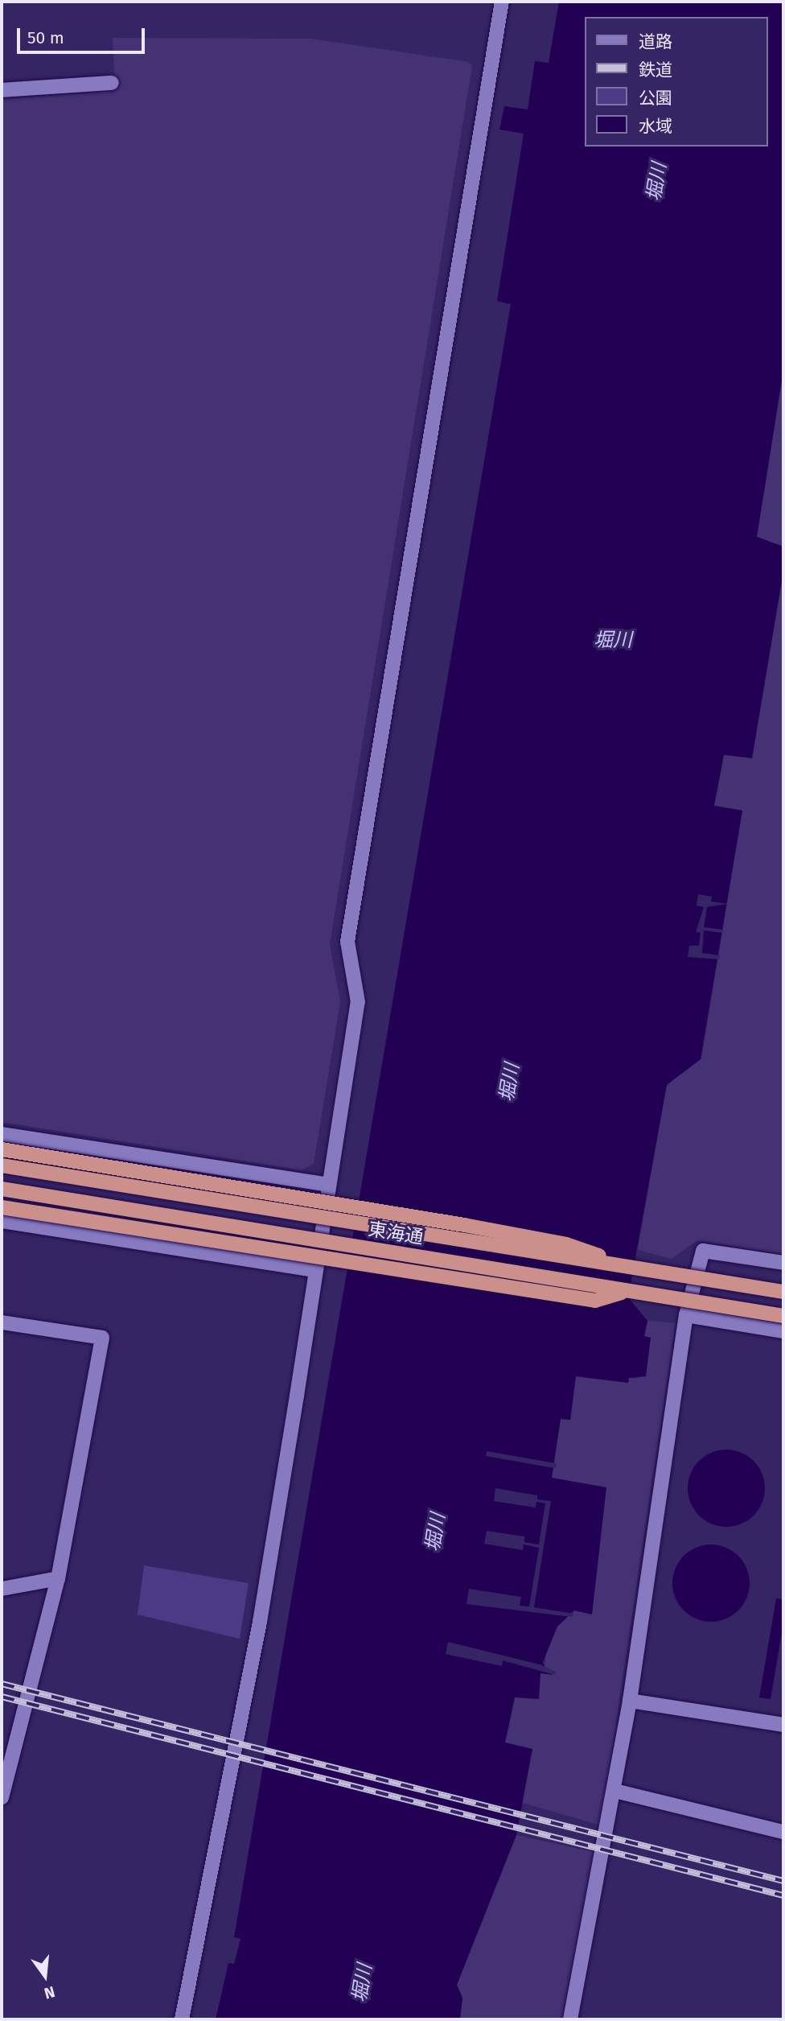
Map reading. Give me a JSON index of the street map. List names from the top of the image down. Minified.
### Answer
{"streets":{"main road":["東海通"]},"water":["堀川"],"legend":["道路","鉄道","公園","水域"],"scale_bar":"50 m","north":"bottom"}
